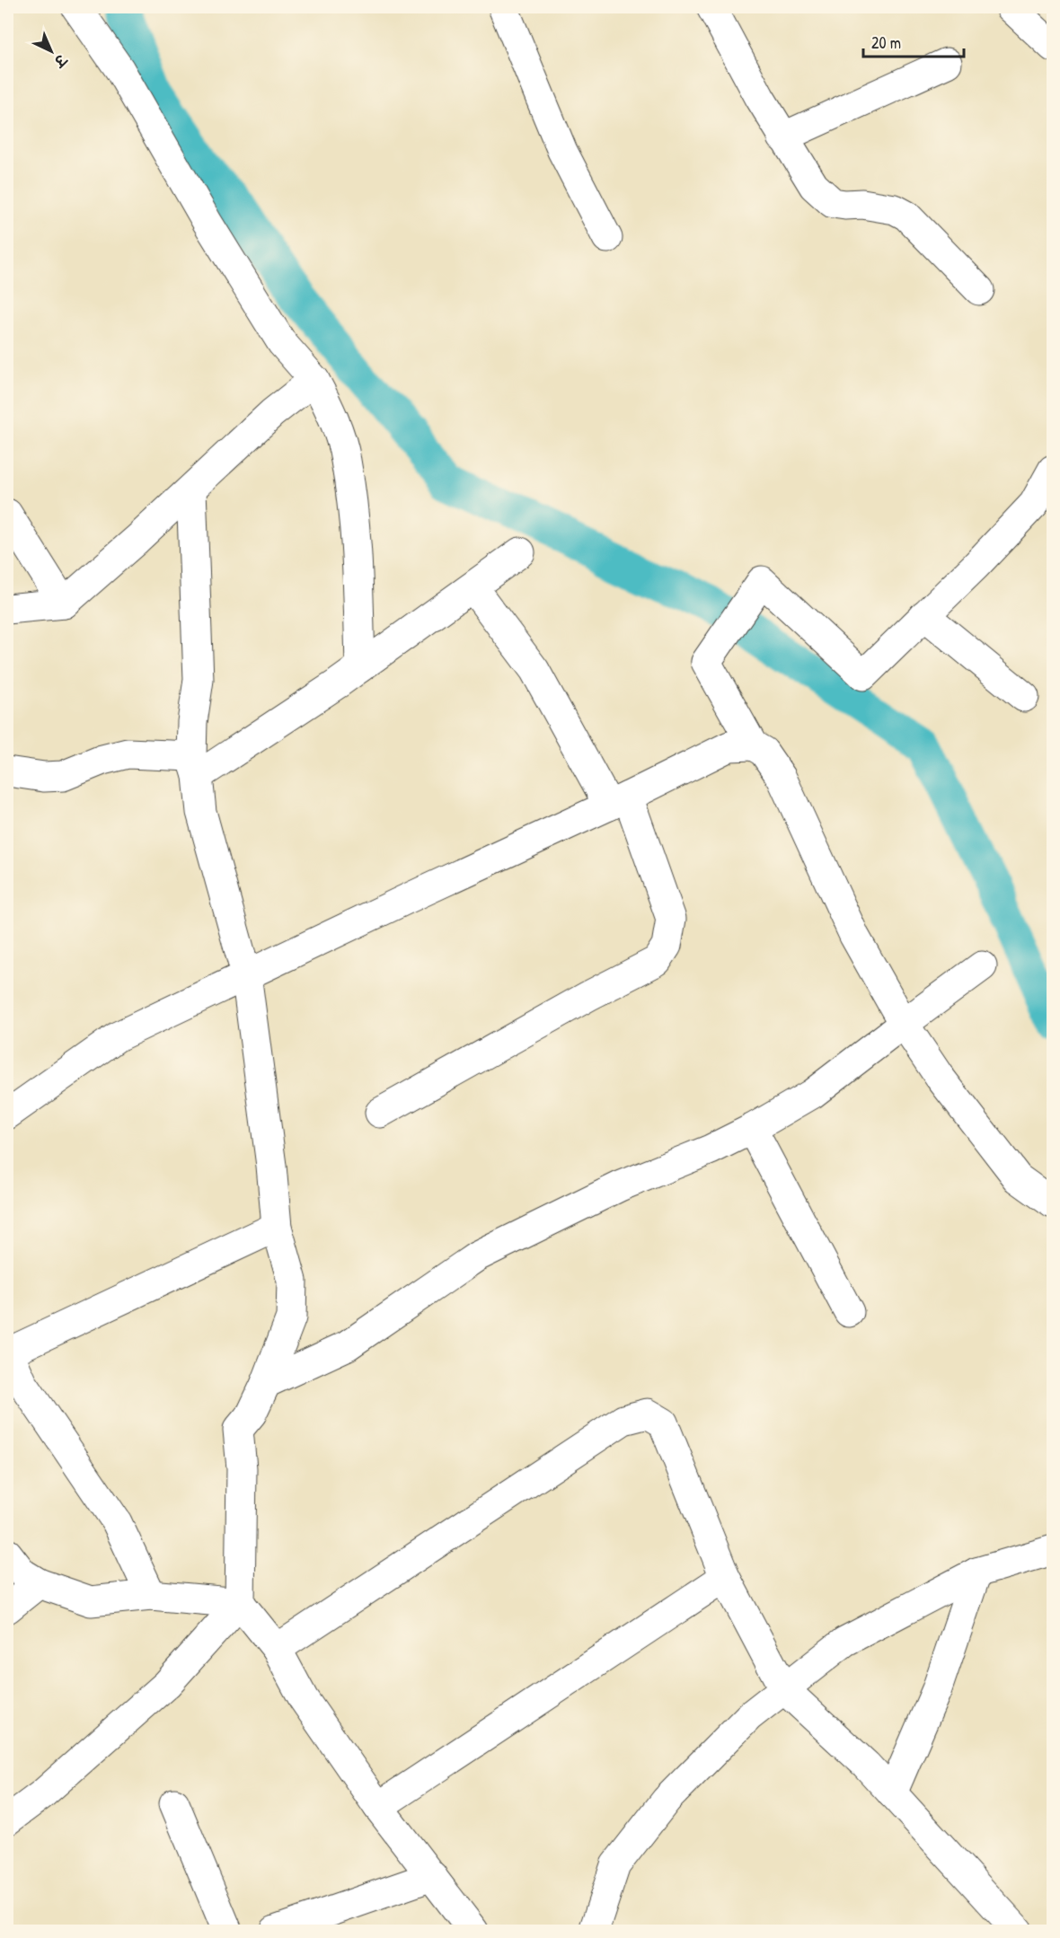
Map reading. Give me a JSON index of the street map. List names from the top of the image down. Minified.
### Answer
{"scale_bar":"20 m","north":"bottom right"}
